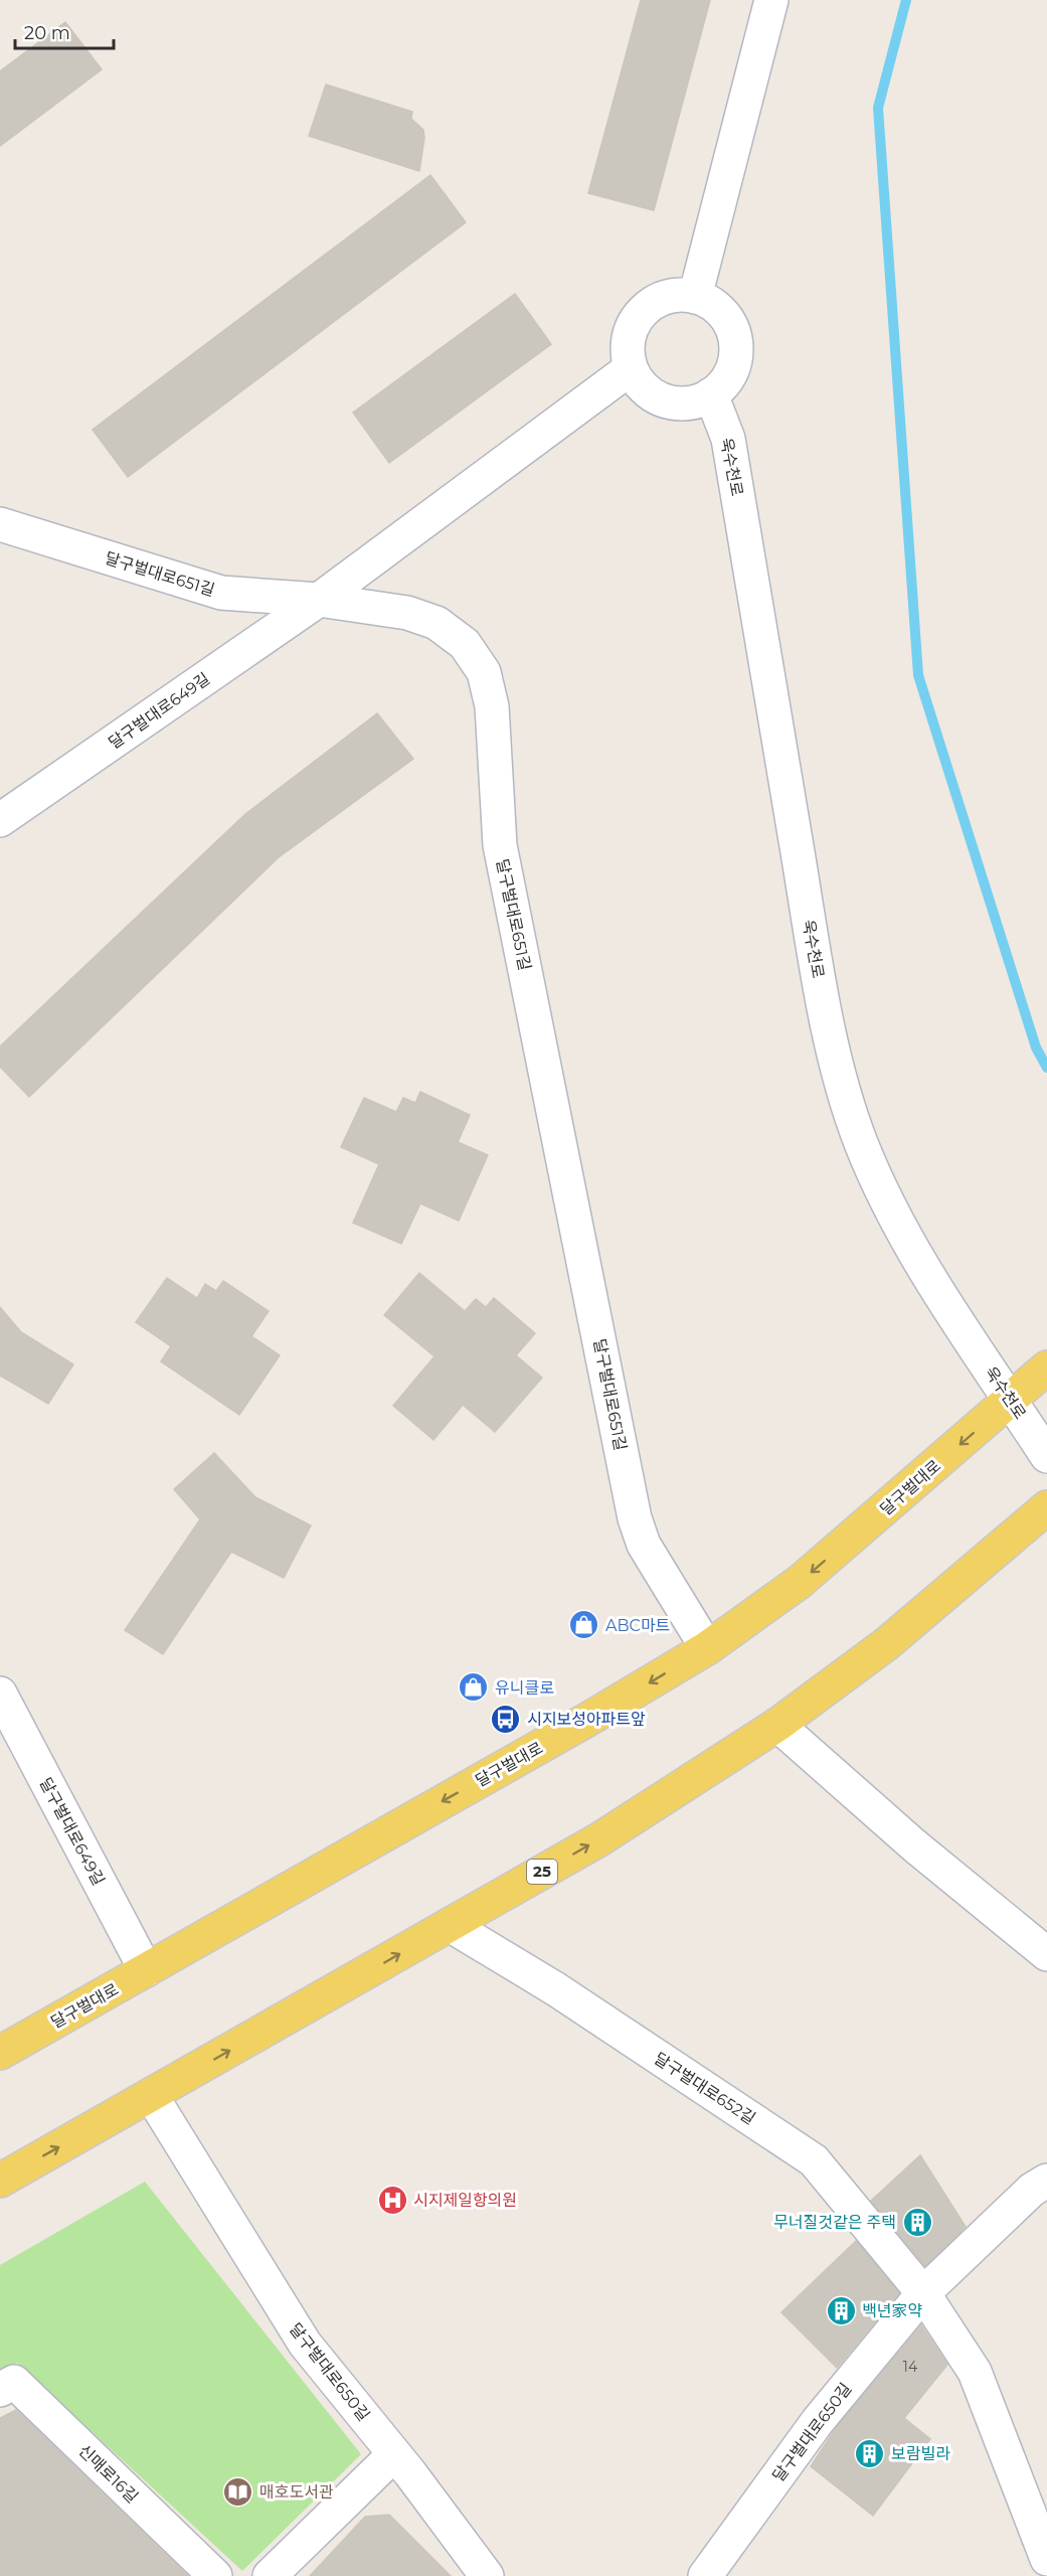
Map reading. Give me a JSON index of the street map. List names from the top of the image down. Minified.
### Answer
{"streets":{"main road":["달구벌대로","25"],"street":["욱수천로","달구벌대로651길","달구벌대로649길","달구벌대로652길","달구벌대로650길","신매로16길"]},"crossings":[["욱수천로","달구벌대로"],["달구벌대로651길","달구벌대로649길"],["달구벌대로651길","달구벌대로"],["달구벌대로649길","달구벌대로"],["25","달구벌대로652길"],["25","달구벌대로650길"],["달구벌대로652길","달구벌대로650길"]],"places":{"shop":["ABC마트","유니클로"],"bus stop":["시지보성아파트앞"],"hospital":["시지제일항의원"],"building":["무너질것같은 주택","백년家약","보람빌라"],"library":["매호도서관"]},"house_numbers":["14"],"scale_bar":"20 m"}
